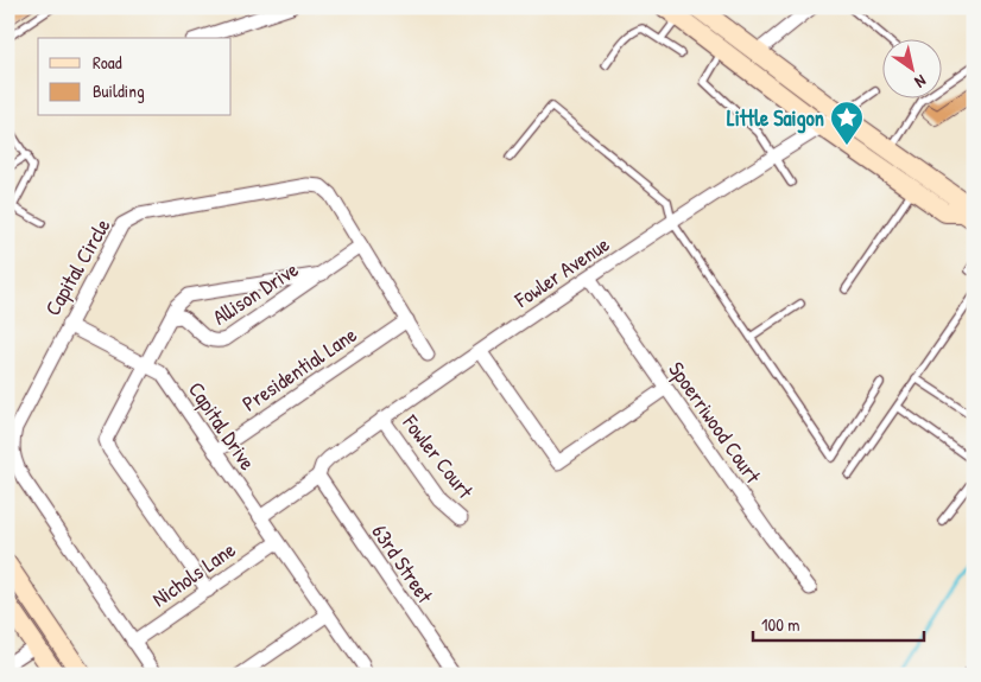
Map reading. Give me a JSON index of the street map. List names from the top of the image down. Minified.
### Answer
{"streets":{"street":["Capital Circle","Fowler Avenue","Allison Drive","Presidential Lane","Spoerriwood Court","Capital Drive","Fowler Court","63rd Street","Nichols Lane"]},"crossings":[["Capital Circle","Allison Drive"],["Capital Circle","Presidential Lane"],["Capital Circle","Capital Drive"],["Capital Circle","Nichols Lane"],["Fowler Avenue","Spoerriwood Court"],["Fowler Avenue","Fowler Court"],["Fowler Avenue","63rd Street"],["Presidential Lane","Capital Drive"],["Capital Drive","Nichols Lane"]],"places":{"place":["Little Saigon"]},"legend":["Road","Building"],"scale_bar":"100 m","north":"bottom right"}
